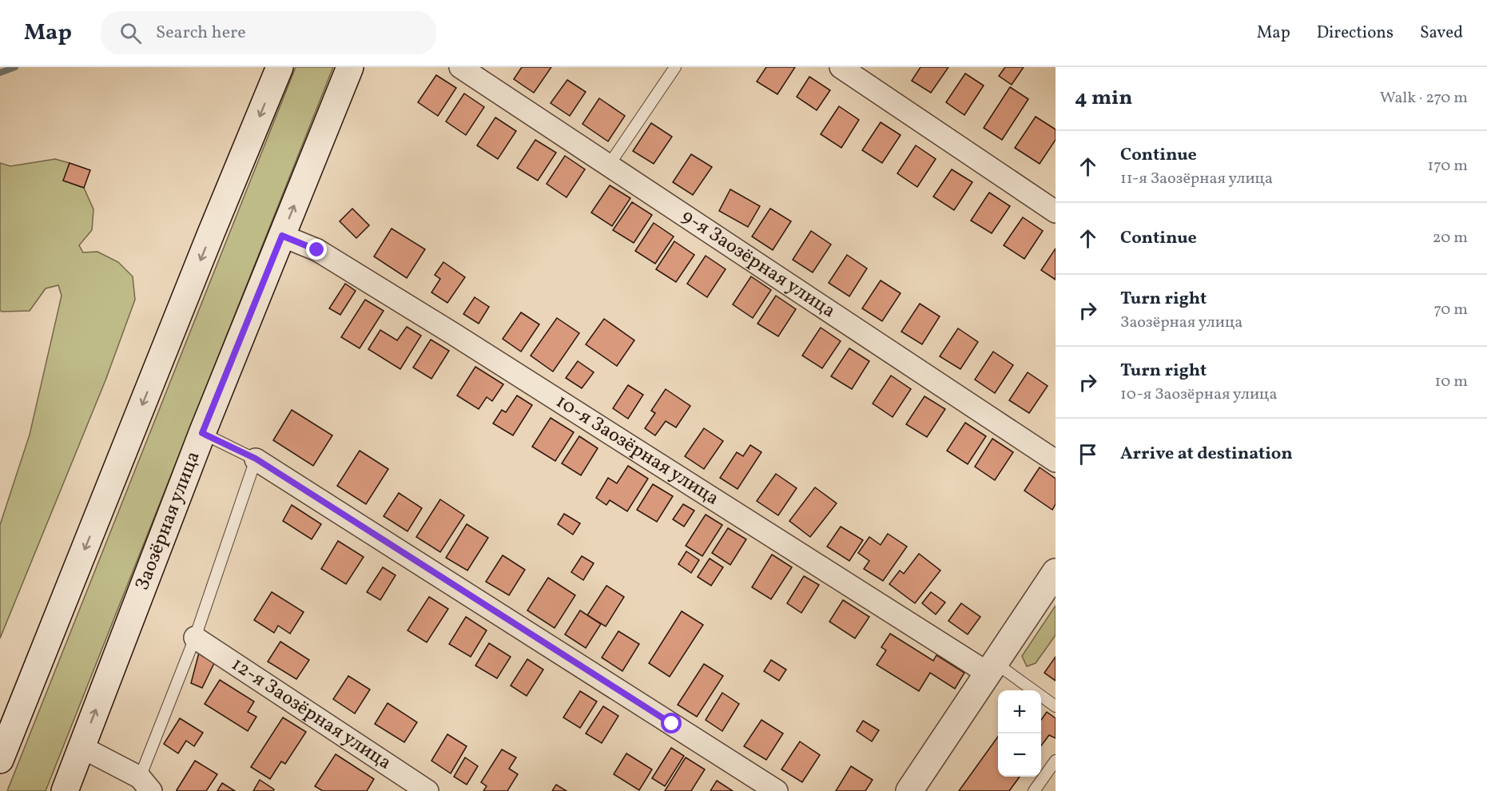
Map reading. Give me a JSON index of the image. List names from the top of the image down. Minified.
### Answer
{"streets":{"main road":["Заозёрная улица"],"street":["9-я Заозёрная улица","10-я Заозёрная улица","12-я Заозёрная улица"]},"crossings":[["10-я Заозёрная улица","Заозёрная улица"]],"page":{"header":"Map","search":"Search here","nav":["Map","Directions","Saved"],"heading":["4 min","Walk · 270 m"],"list":[["Continue","11-я Заозёрная улица","170 m"],["Continue","20 m"],["Turn right","Заозёрная улица","70 m"],["Turn right","10-я Заозёрная улица","10 m"],"Arrive at destination"],"map_buttons":["+","−"]}}
